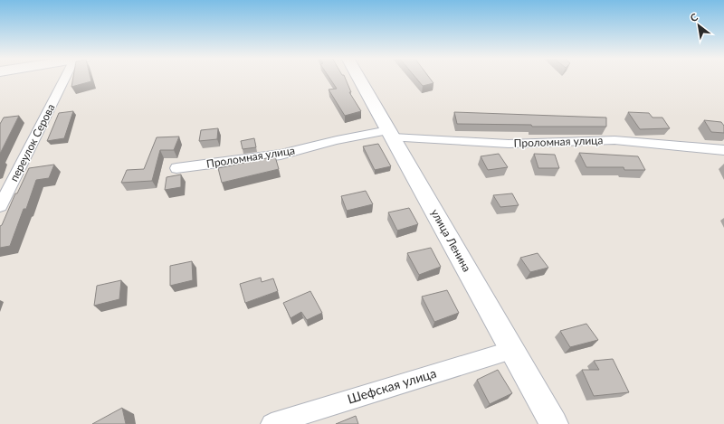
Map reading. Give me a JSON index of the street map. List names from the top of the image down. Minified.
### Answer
{"streets":{"street":["Проломная улица","переулок Серова","улица Ленина","Шефская улица"]},"crossings":[["Проломная улица","улица Ленина"],["улица Ленина","Шефская улица"]],"north":"top left"}
